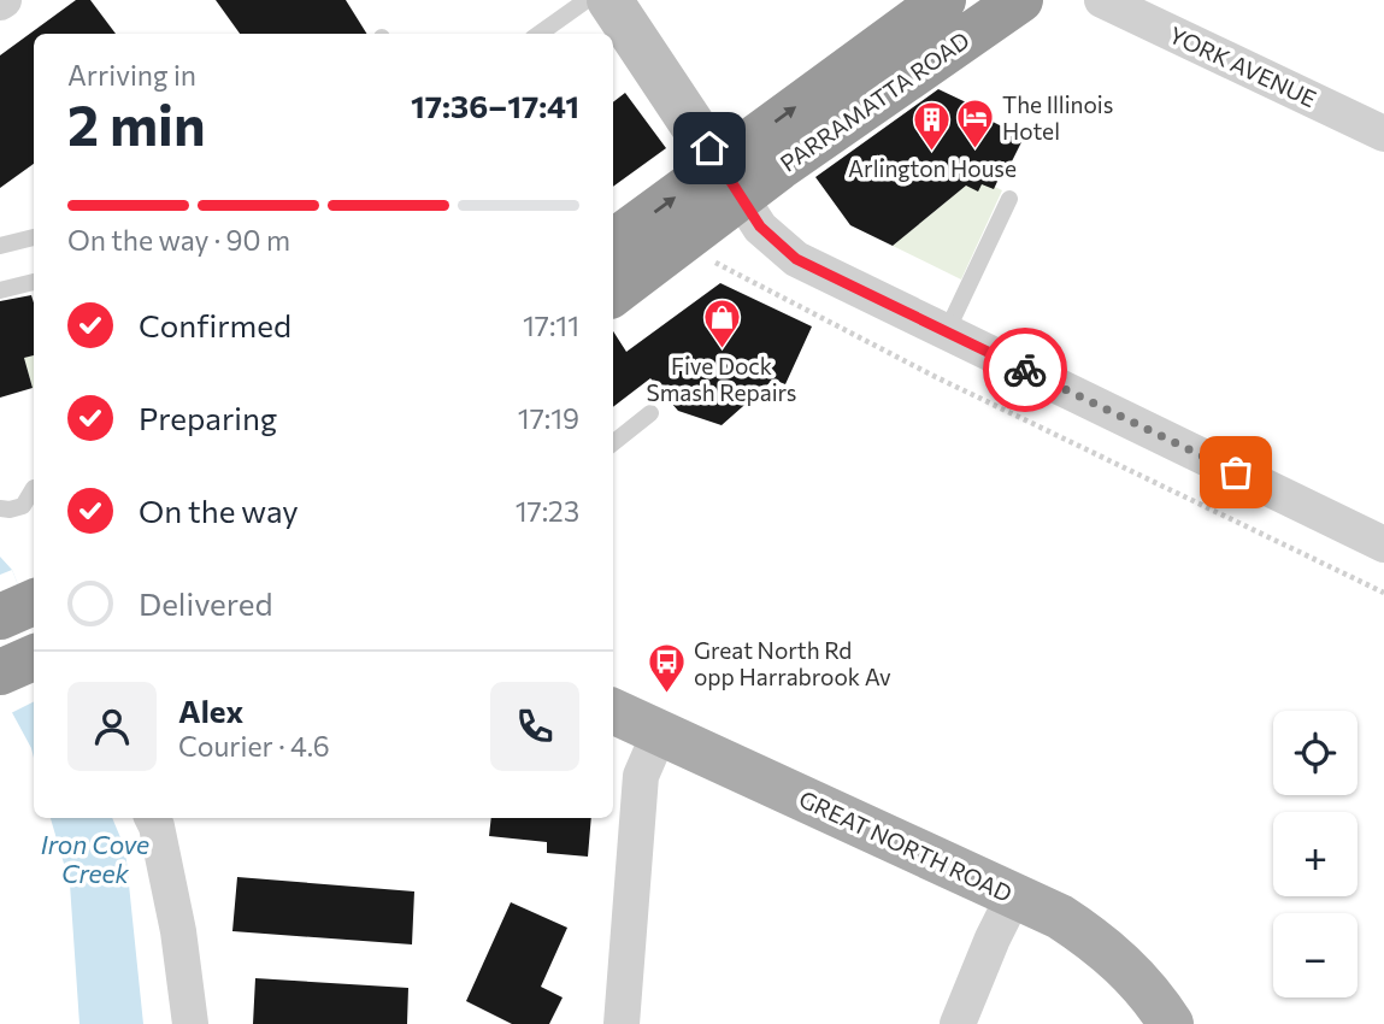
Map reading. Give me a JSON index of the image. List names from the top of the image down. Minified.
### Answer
{"streets":{"highway":["PARRAMATTA ROAD"],"main road":["GREAT NORTH ROAD"],"street":["YORK AVENUE"]},"water":["Iron Cove Creek"],"places":{"hotel":["The Illinois Hotel"],"building":["Arlington House"],"shop":["Five Dock Smash Repairs"],"bus stop":["Great North Rd opp Harrabrook Av"]},"page":{"heading":["2 min","Arriving in","17:36–17:41"],"panel":["Alex","Courier · 4.6"],"bar":"On the way · 90 m","list":[["Confirmed","17:11"],["Preparing","17:19"],["On the way","17:23"],"Delivered"],"map_buttons":["+","−"]}}
